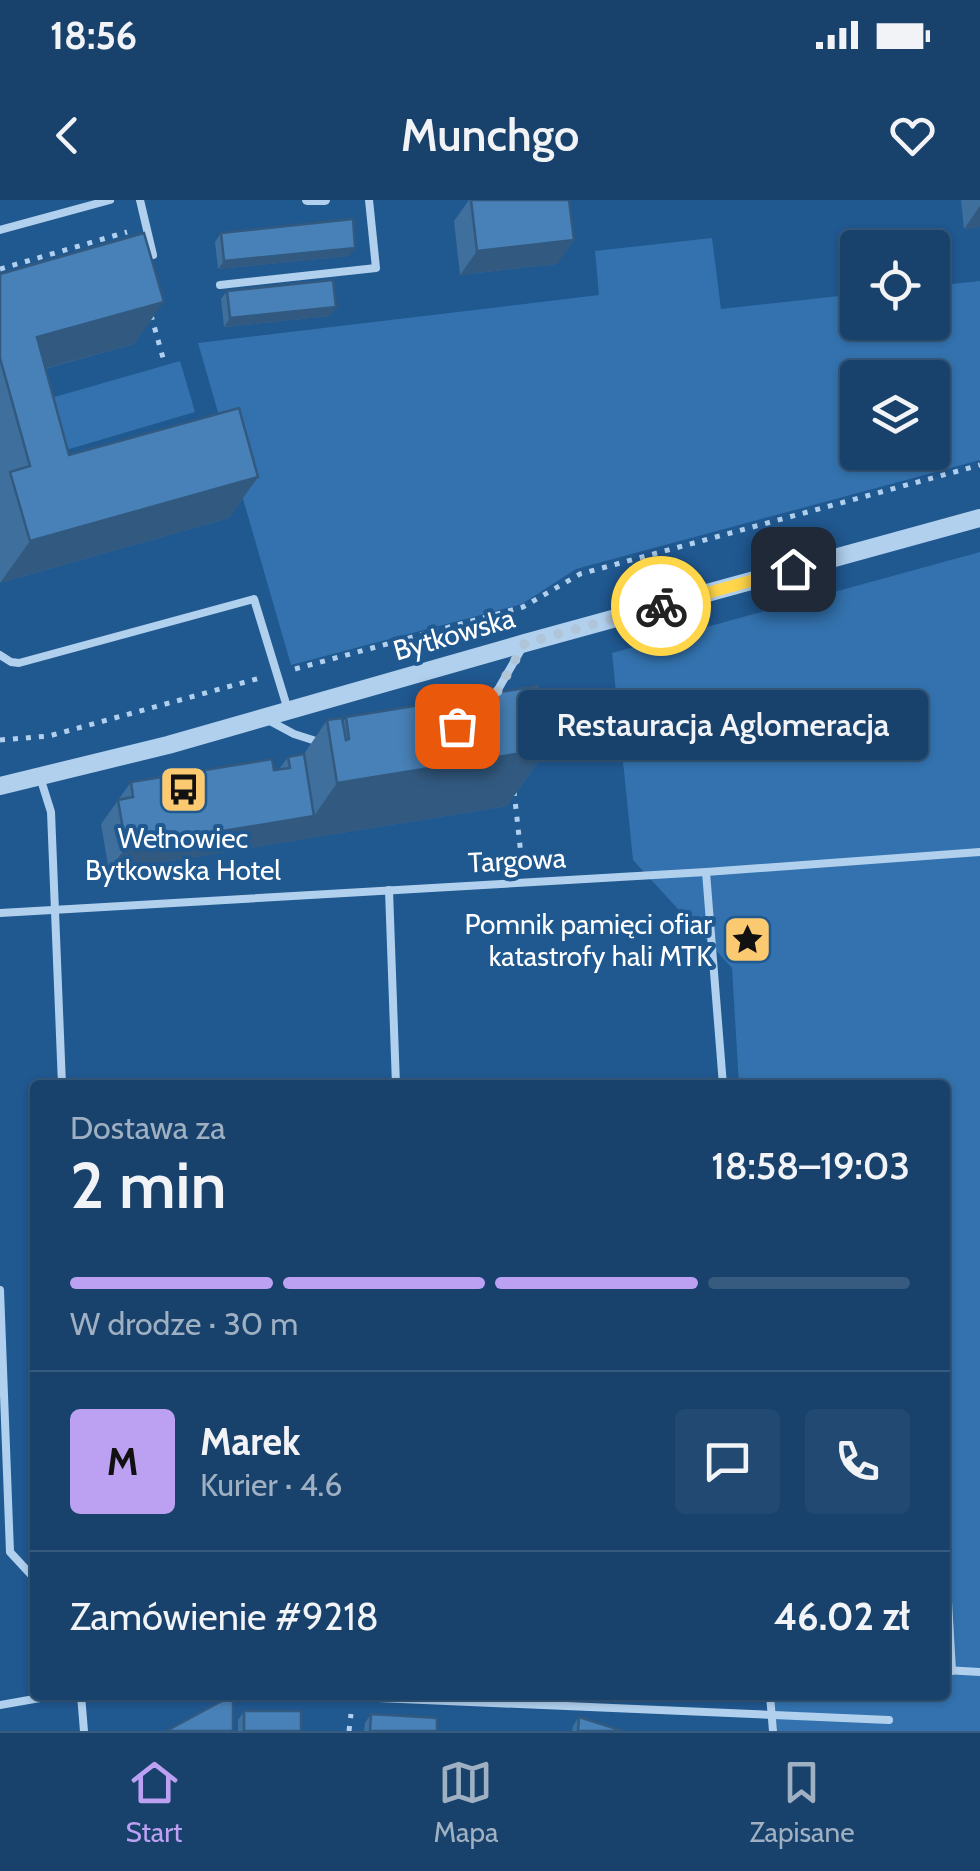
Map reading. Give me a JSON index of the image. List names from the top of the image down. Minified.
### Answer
{"streets":{"street":["Bytkowska"],"lane":["Targowa"]},"places":{"other":["Restauracja Aglomeracja"],"bus stop":["Wełnowiec Bytkowska Hotel"],"place":["Pomnik pamięci ofiar katastrofy hali MTK"]},"page":{"status":"18:56","header":"Munchgo","bubble":"Restauracja Aglomeracja","heading":["2 min","Dostawa za","18:58–19:03"],"panel":["Marek","Kurier · 4.6","Zamówienie #9218","46.02 zł"],"bar":"W drodze · 30 m","round":"M","tabs":["Start","Mapa","Zapisane"]}}
